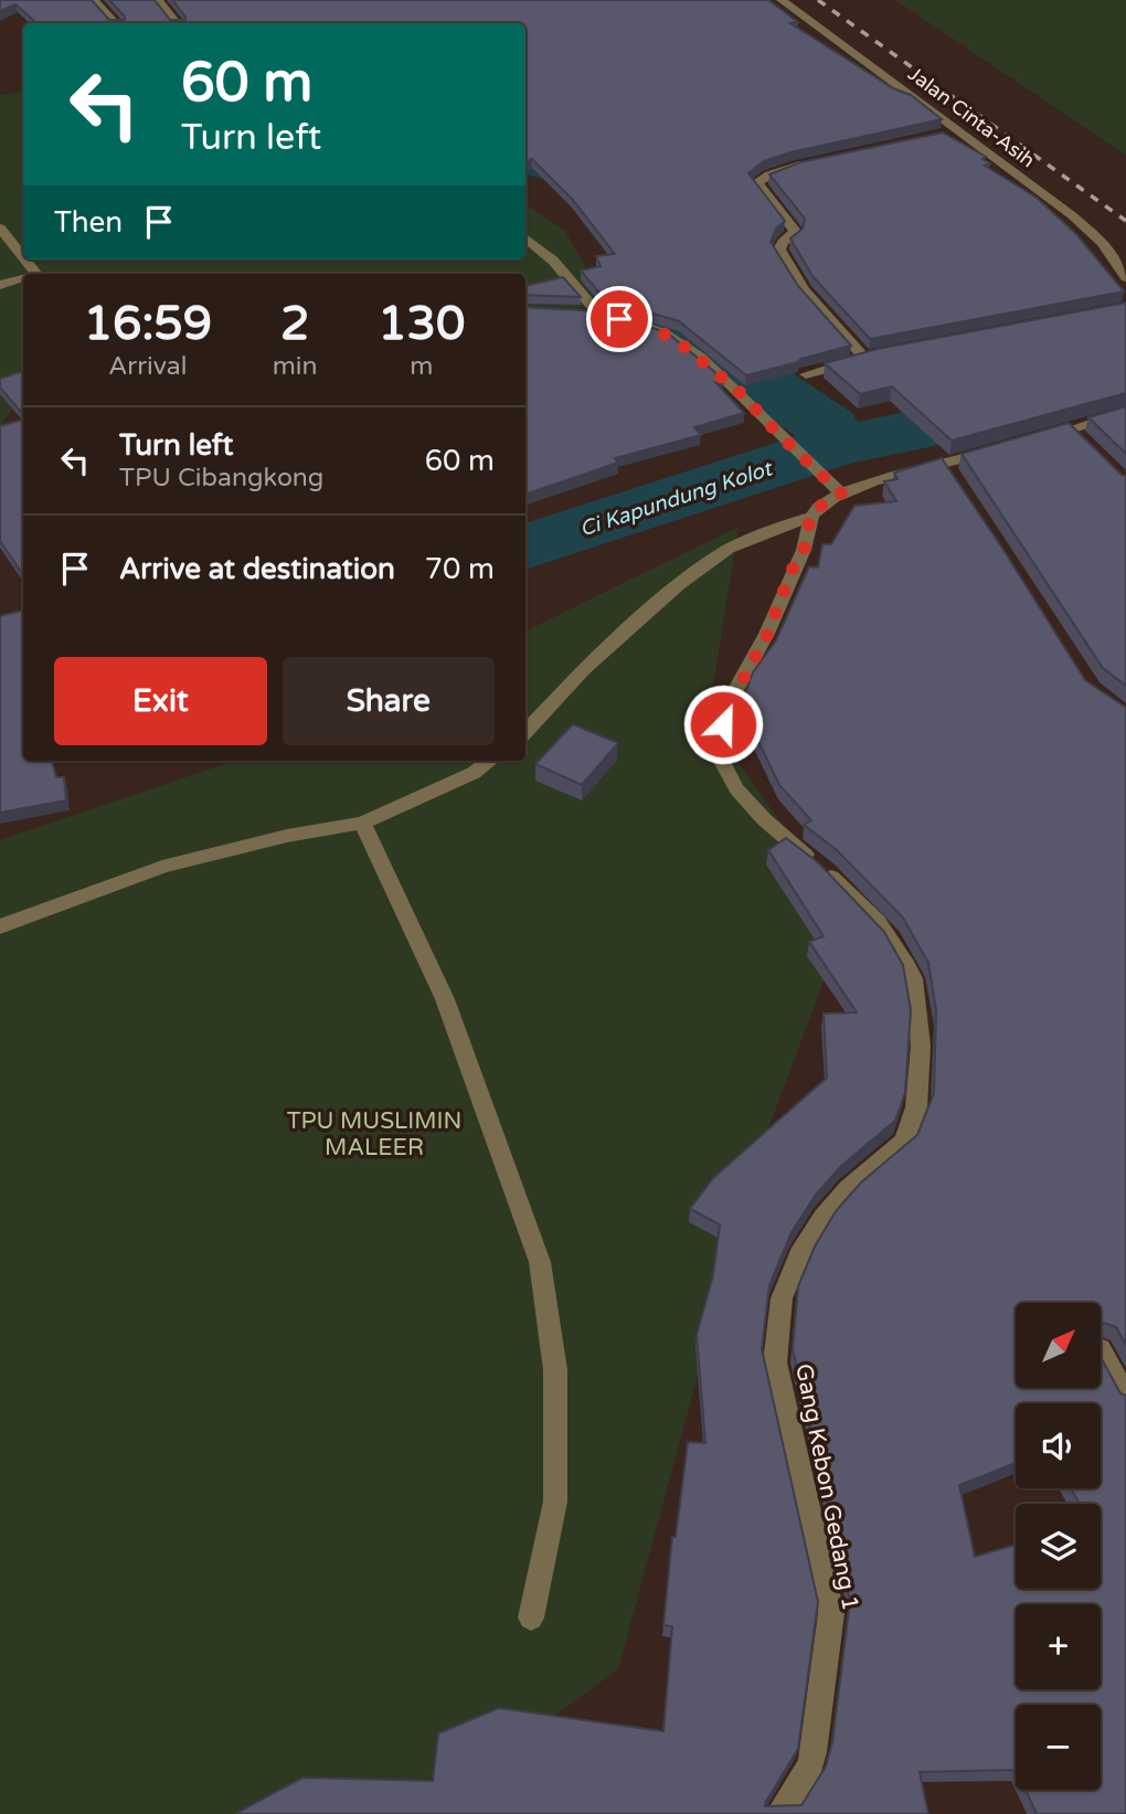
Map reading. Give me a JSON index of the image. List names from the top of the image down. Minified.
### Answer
{"streets":{"street":["Jalan Cinta-Asih","Gang Kebon Gedang 1"]},"water":["Ci Kapundung Kolot"],"parks":["TPU MUSLIMIN MALEER"],"north":"top right","page":{"turn":["60 m","Turn left"],"then":"Then","eta":["16:59","Arrival","2","min","130","m"],"list":[{"name":"Turn left","note":"TPU Cibangkong","value":"60 m"},{"name":"Arrive at destination","value":"70 m"}],"buttons":["Exit","Share"],"map_buttons":["+","−"]}}
